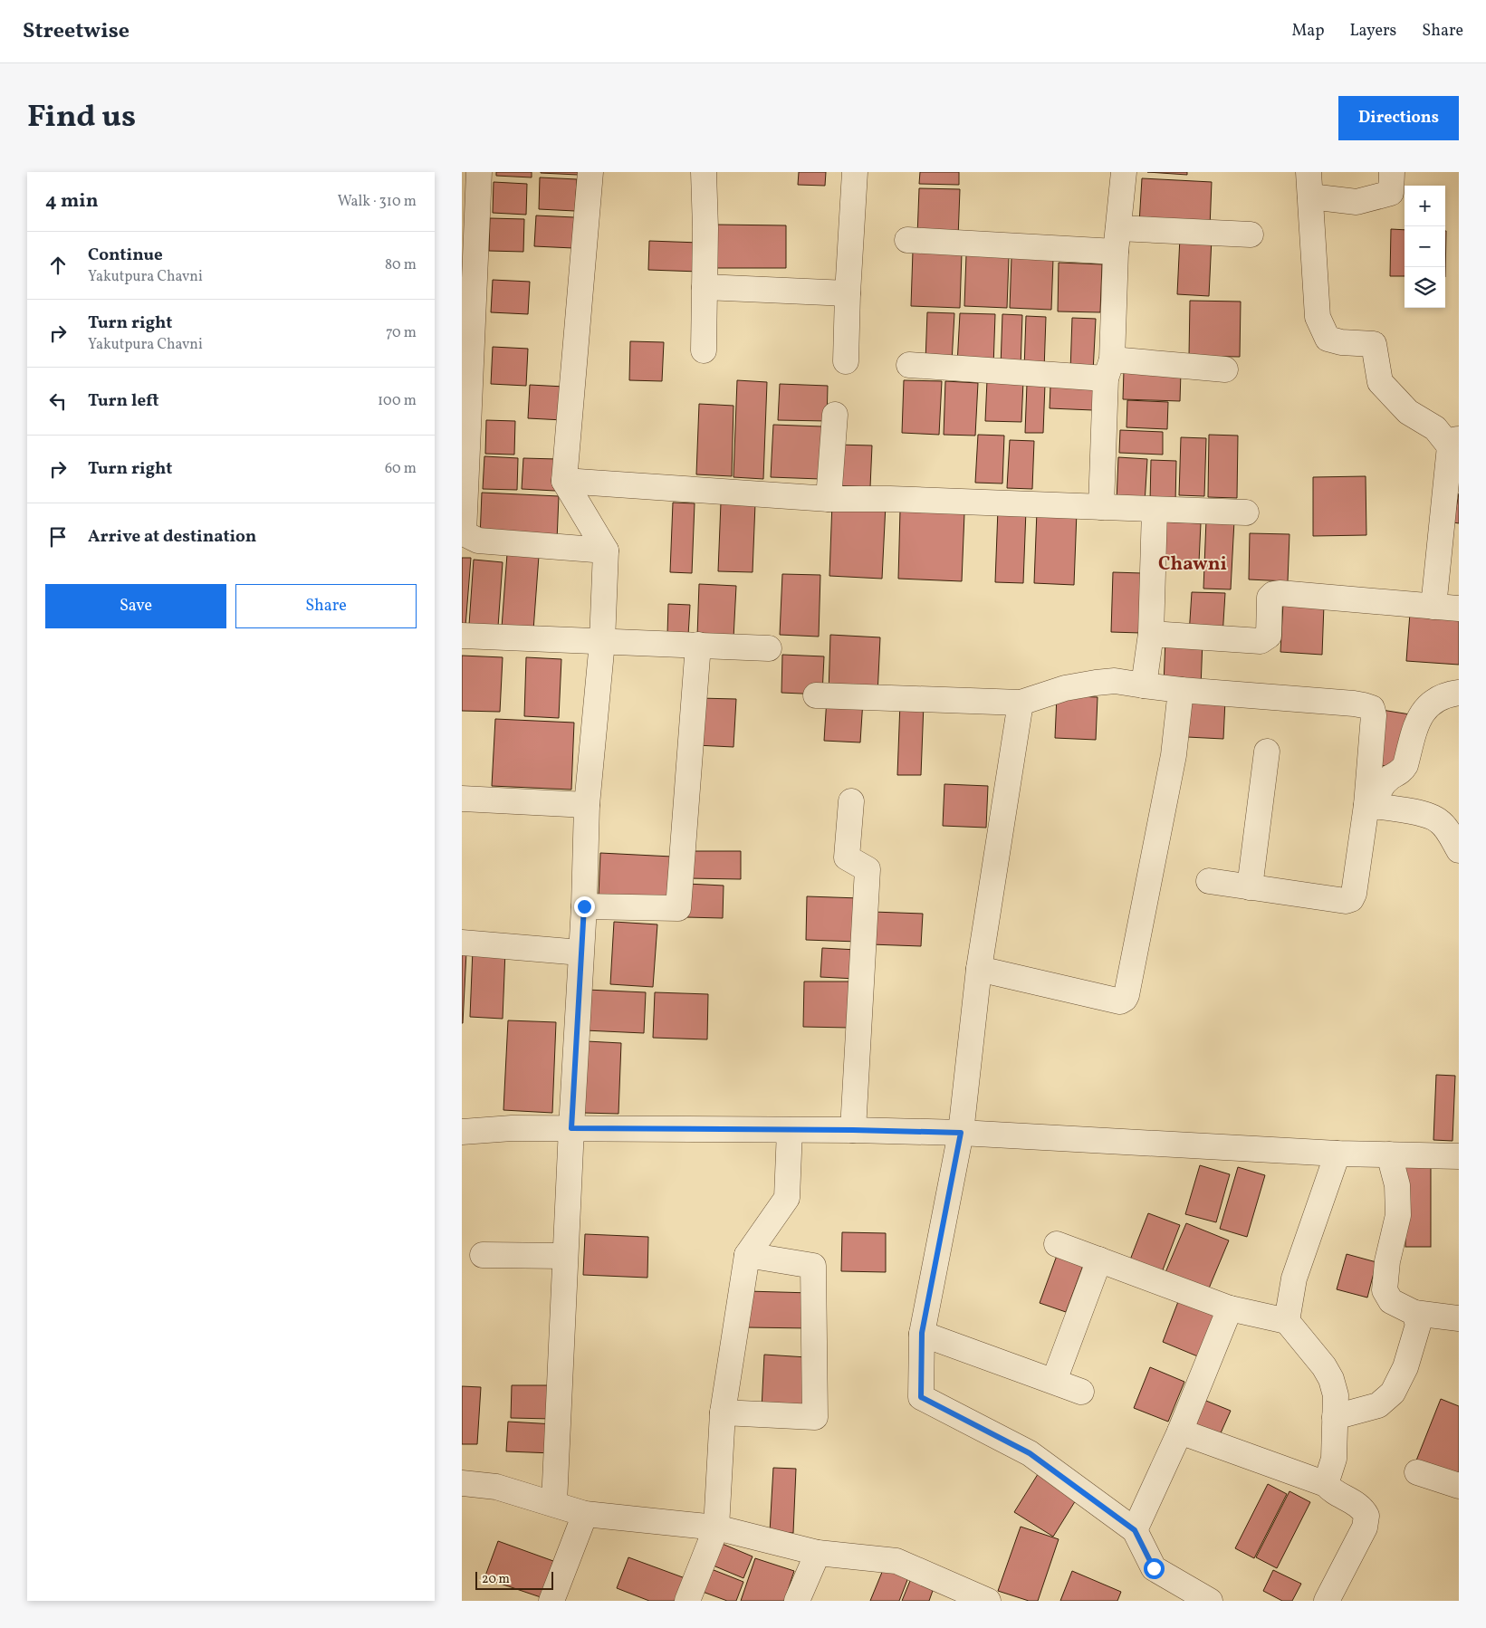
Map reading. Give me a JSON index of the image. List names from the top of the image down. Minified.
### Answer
{"districts":["Chawni"],"scale_bar":"20 m","page":{"header":"Streetwise","nav":["Map","Layers","Share"],"title":"Find us","buttons":["Directions",["Save","Share"]],"heading":["4 min","Walk · 310 m"],"map_buttons":["+","−"],"list":[["Continue","Yakutpura Chavni","80 m"],["Turn right","Yakutpura Chavni","70 m"],["Turn left","100 m"],["Turn right","60 m"],"Arrive at destination"],"scale":"20 m"}}
